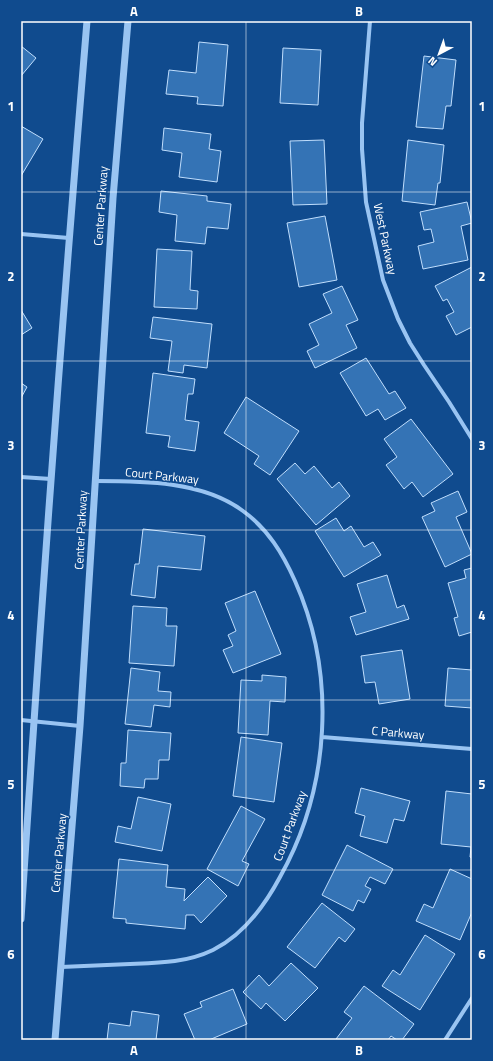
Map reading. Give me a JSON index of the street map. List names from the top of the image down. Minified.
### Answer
{"streets":{"street":["Center Parkway","West Parkway","Court Parkway","C Parkway"]},"crossings":[["Center Parkway","Court Parkway"],["Court Parkway","C Parkway"]],"north":"bottom left","grid":{"columns":["A","B"],"rows":["1","2","3","4","5","6"]}}
